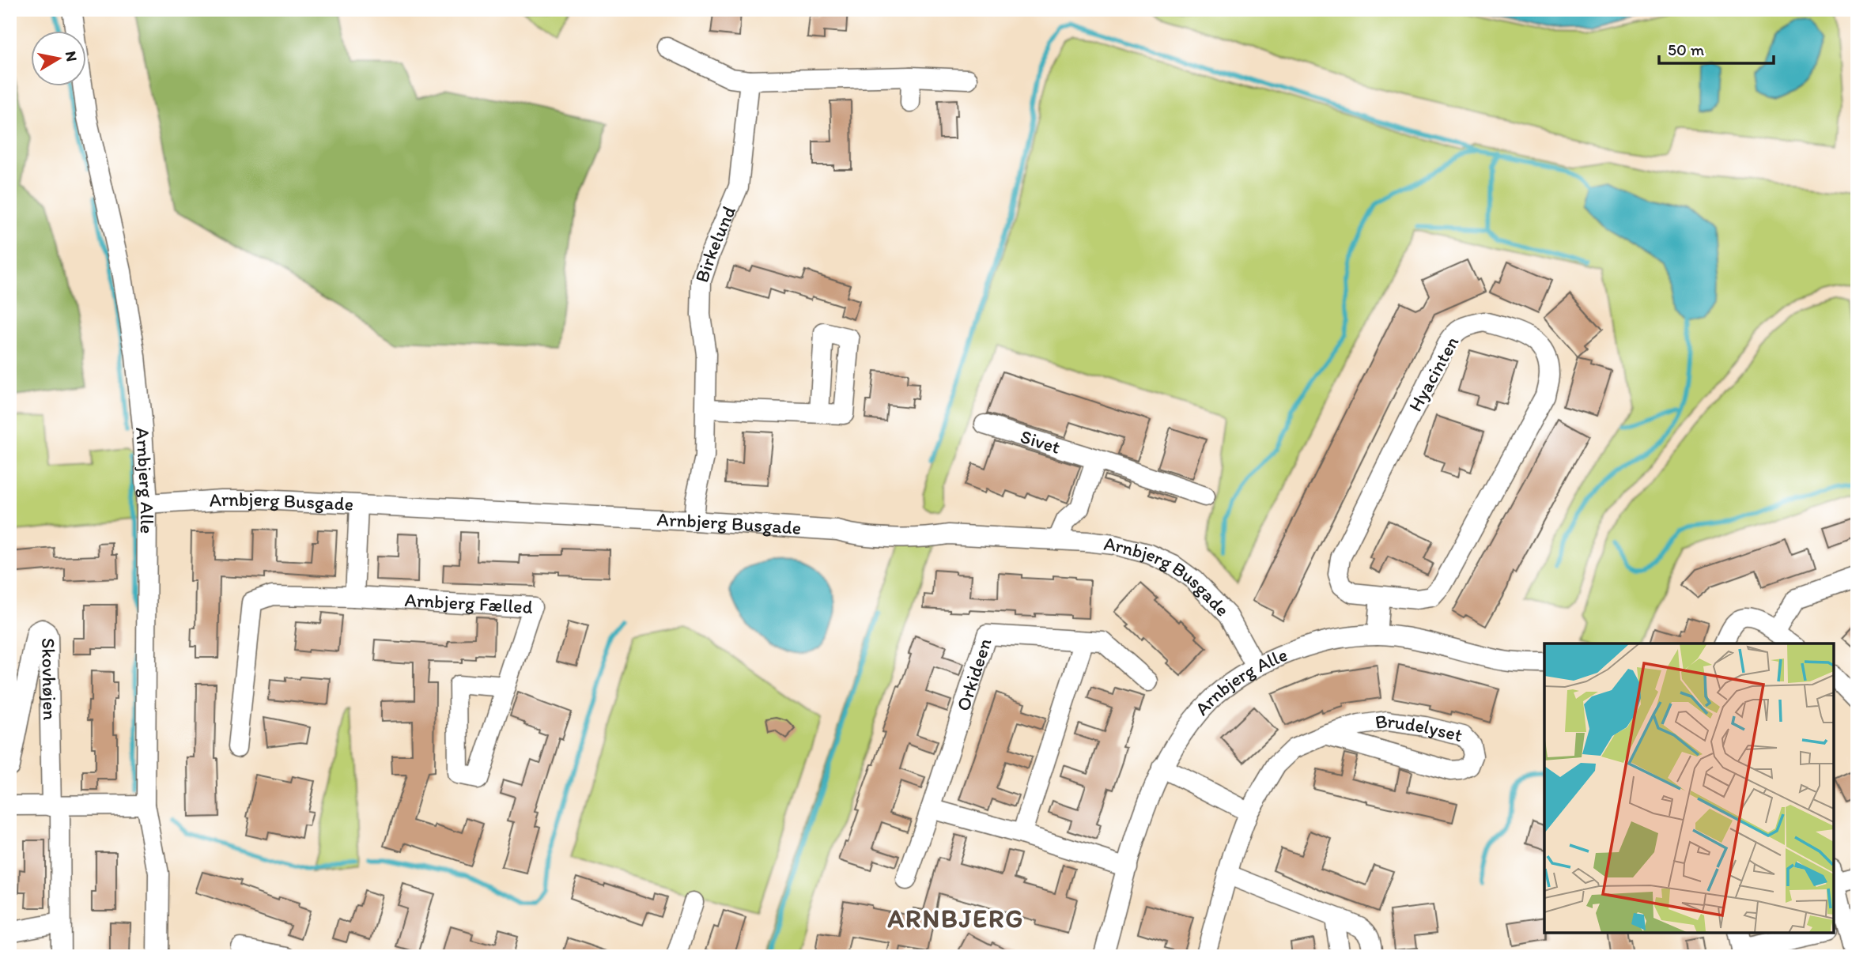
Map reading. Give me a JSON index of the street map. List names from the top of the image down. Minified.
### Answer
{"streets":{"street":["Birkelund","Hyacinten","Sivet","Arnbjerg Alle","Arnbjerg Busgade","Arnbjerg Fælled","Orkideen","Skovhøjen","Brudelyset"]},"crossings":[["Birkelund","Arnbjerg Busgade"],["Arnbjerg Alle","Arnbjerg Busgade"]],"districts":["ARNBJERG"],"scale_bar":"50 m","north":"right"}
